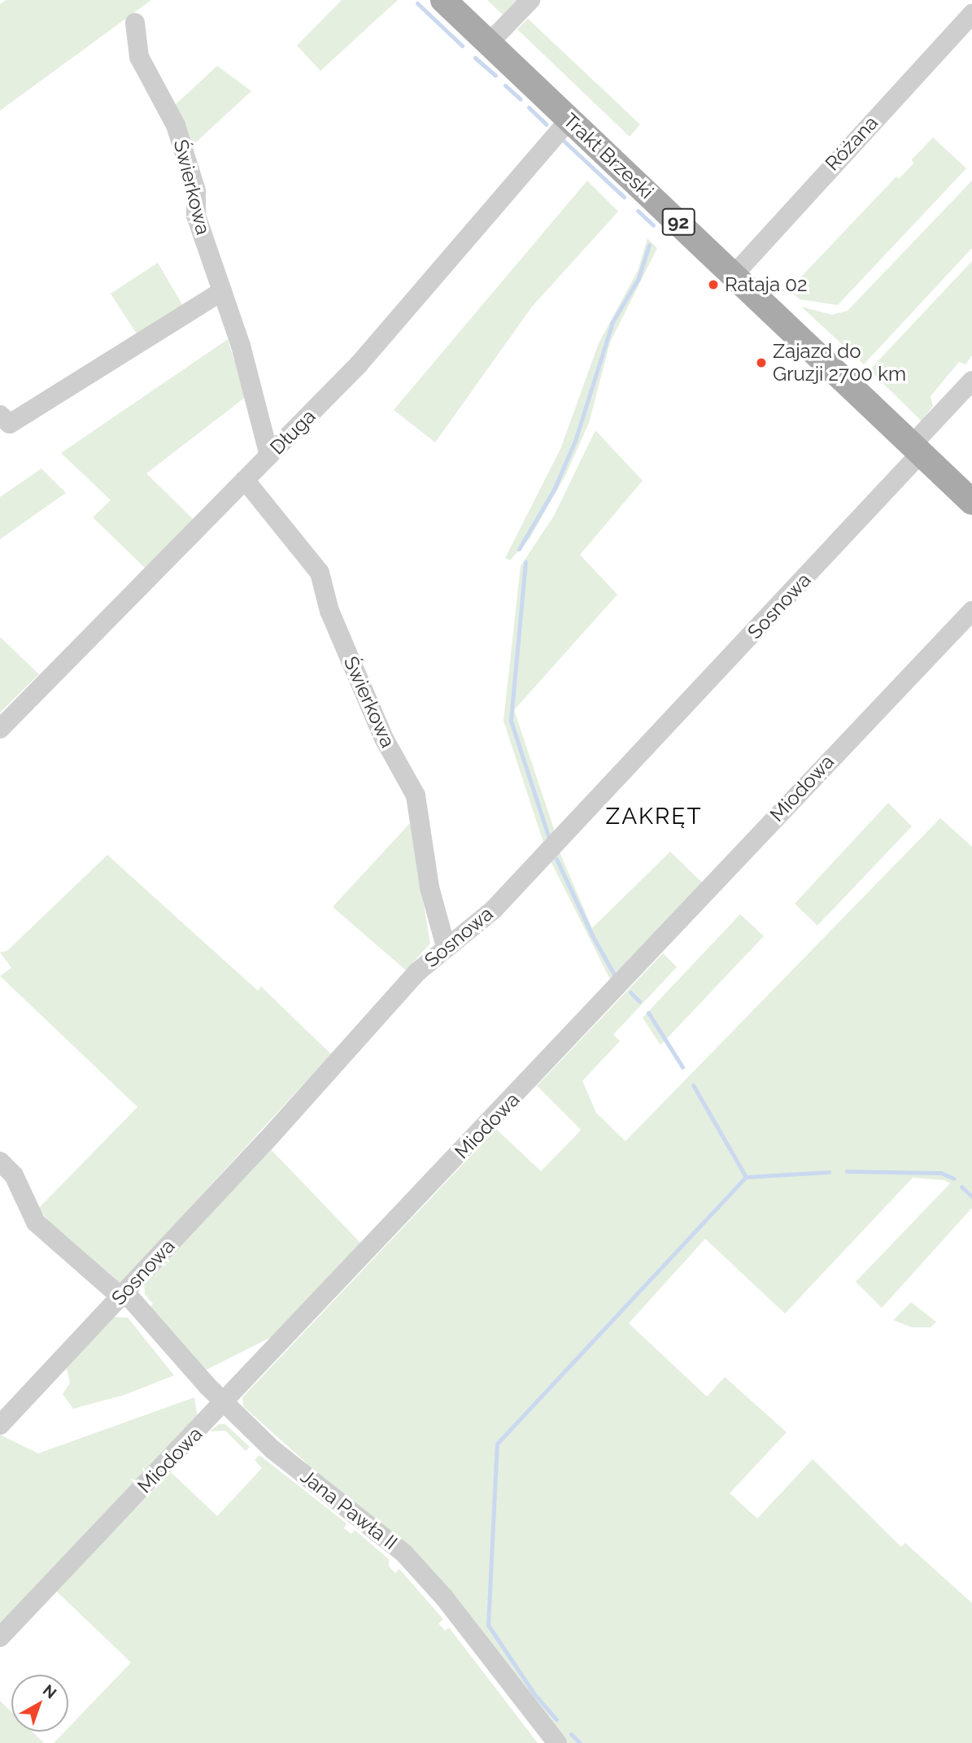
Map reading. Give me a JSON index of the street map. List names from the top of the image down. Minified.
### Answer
{"streets":{"main road":["Trakt Brzeski","92"],"street":["Różana","Świerkowa","Długa","Sosnowa","Miodowa","Jana Pawła II"]},"crossings":[["Różana","Trakt Brzeski"],["Trakt Brzeski","Długa"],["Trakt Brzeski","Sosnowa"],["Świerkowa","Długa"],["Świerkowa","Sosnowa"],["Sosnowa","Jana Pawła II"],["Miodowa","Jana Pawła II"]],"districts":["ZAKRĘT"],"places":["Rataja 02","Zajazd do Gruzji 2700 km"],"north":"top right"}
